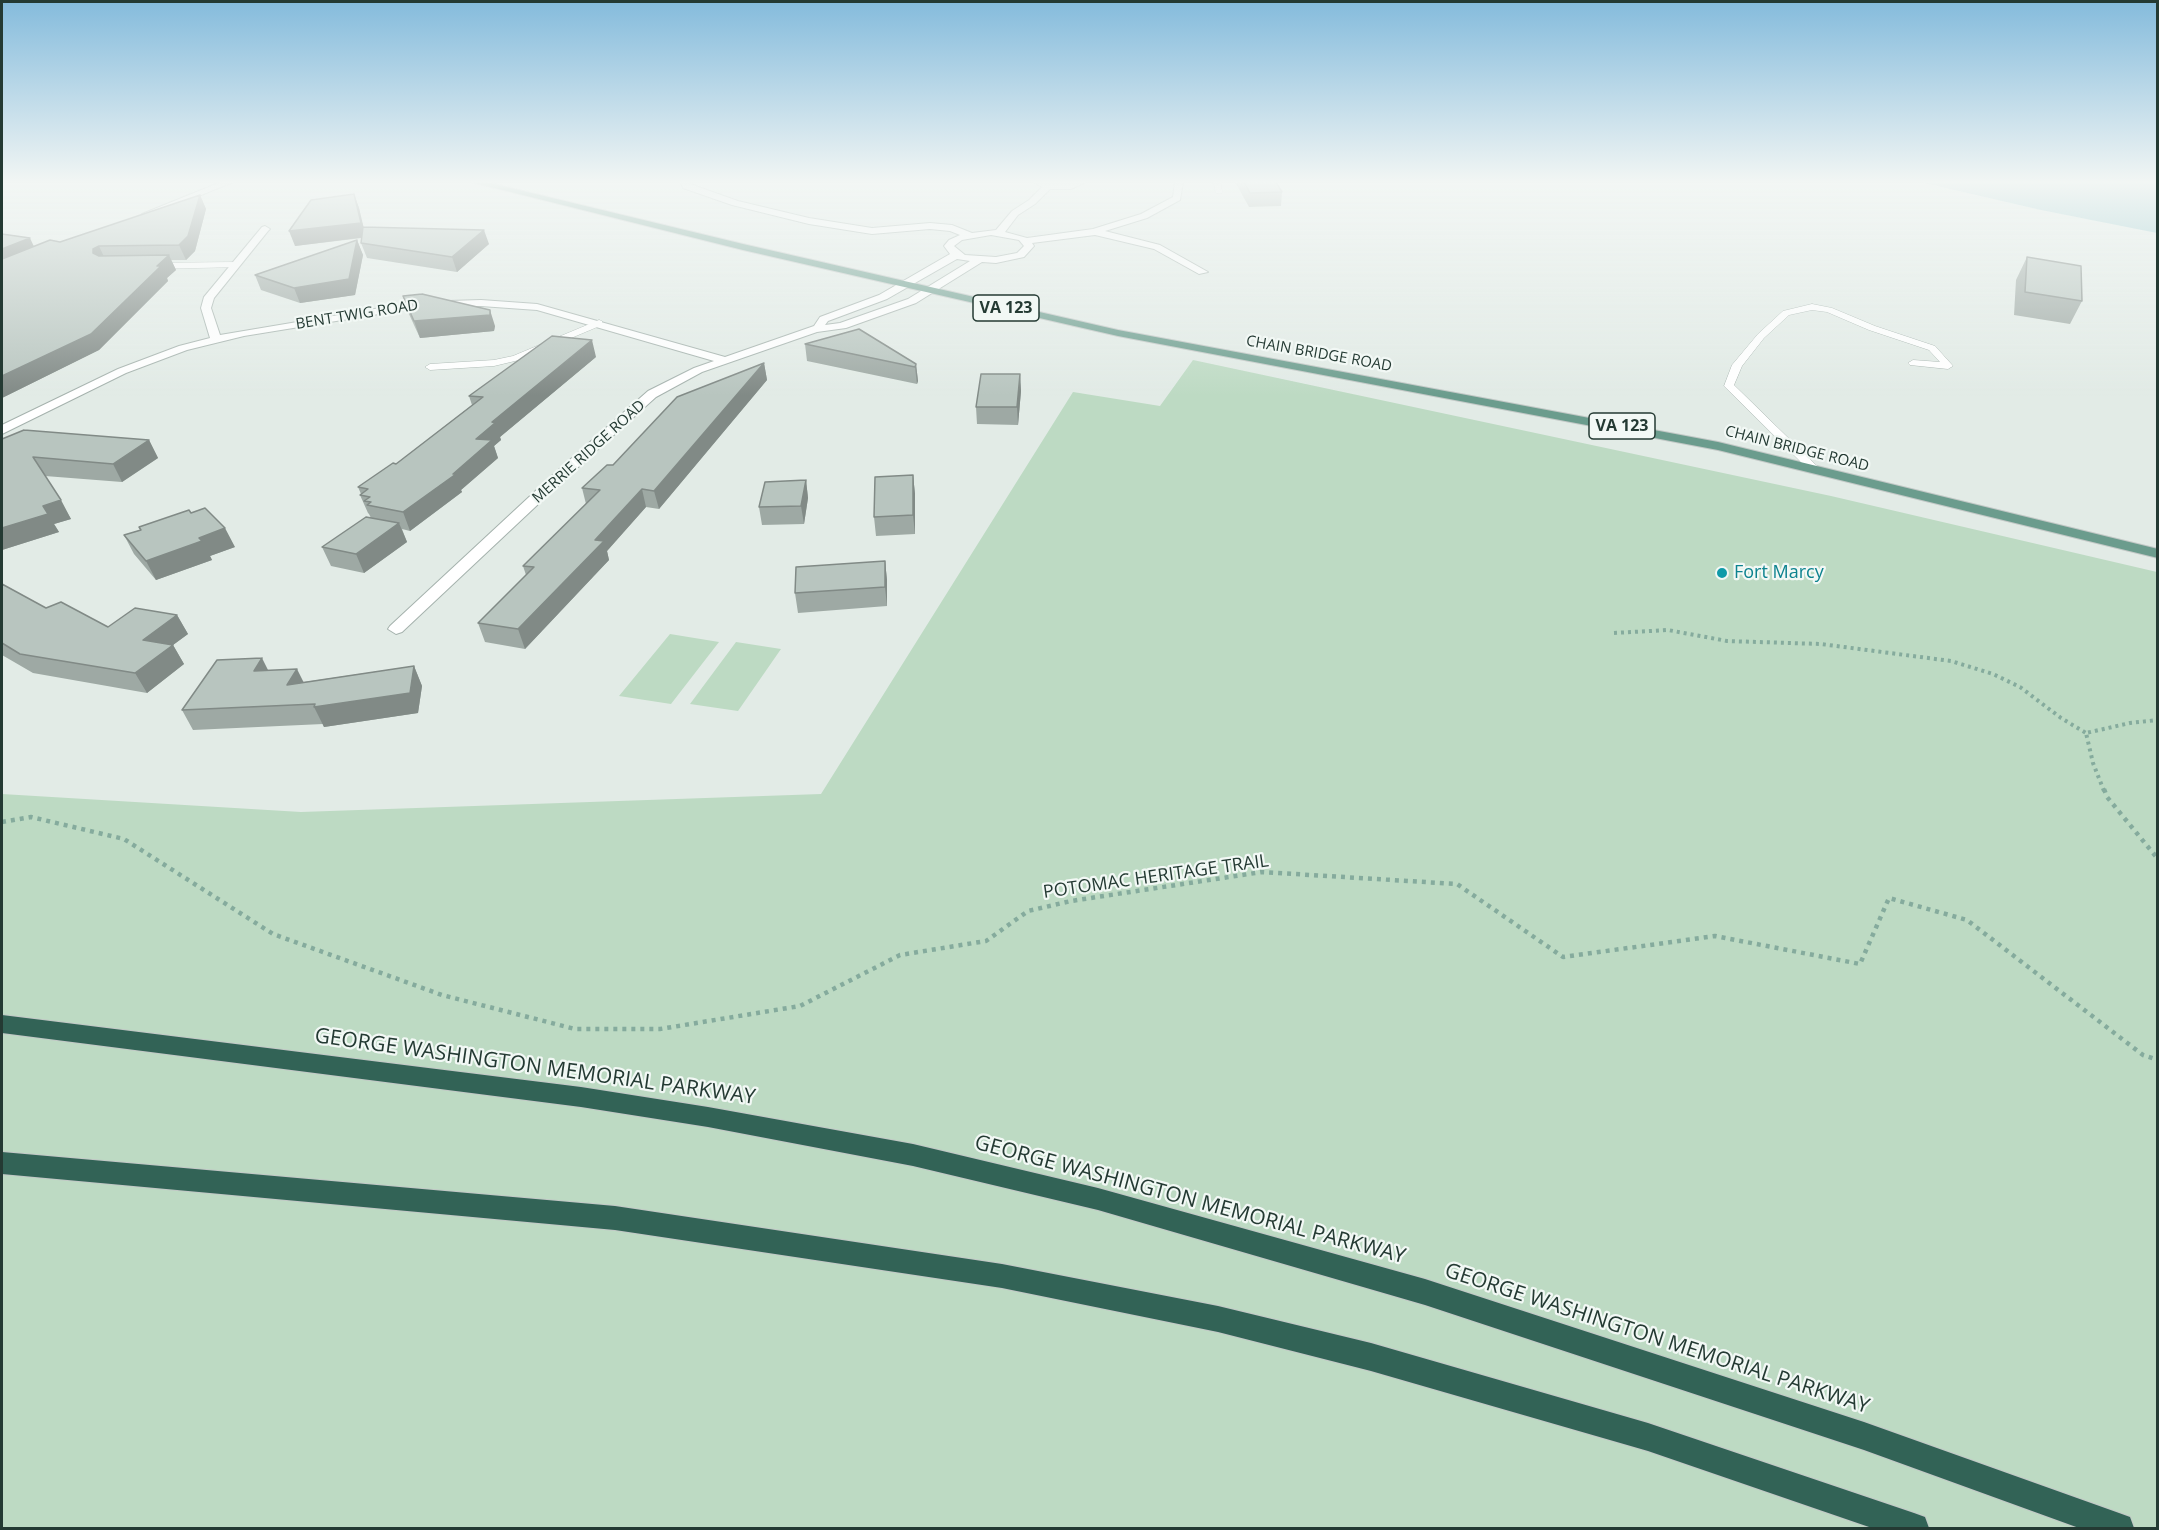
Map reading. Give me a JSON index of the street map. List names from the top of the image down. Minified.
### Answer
{"streets":{"highway":["GEORGE WASHINGTON MEMORIAL PARKWAY"],"main road":["VA 123","CHAIN BRIDGE ROAD"],"street":["BENT TWIG ROAD","MERRIE RIDGE ROAD"],"path":["POTOMAC HERITAGE TRAIL"]},"crossings":[["BENT TWIG ROAD","MERRIE RIDGE ROAD"],["CHAIN BRIDGE ROAD","MERRIE RIDGE ROAD"]],"places":["Fort Marcy"]}
